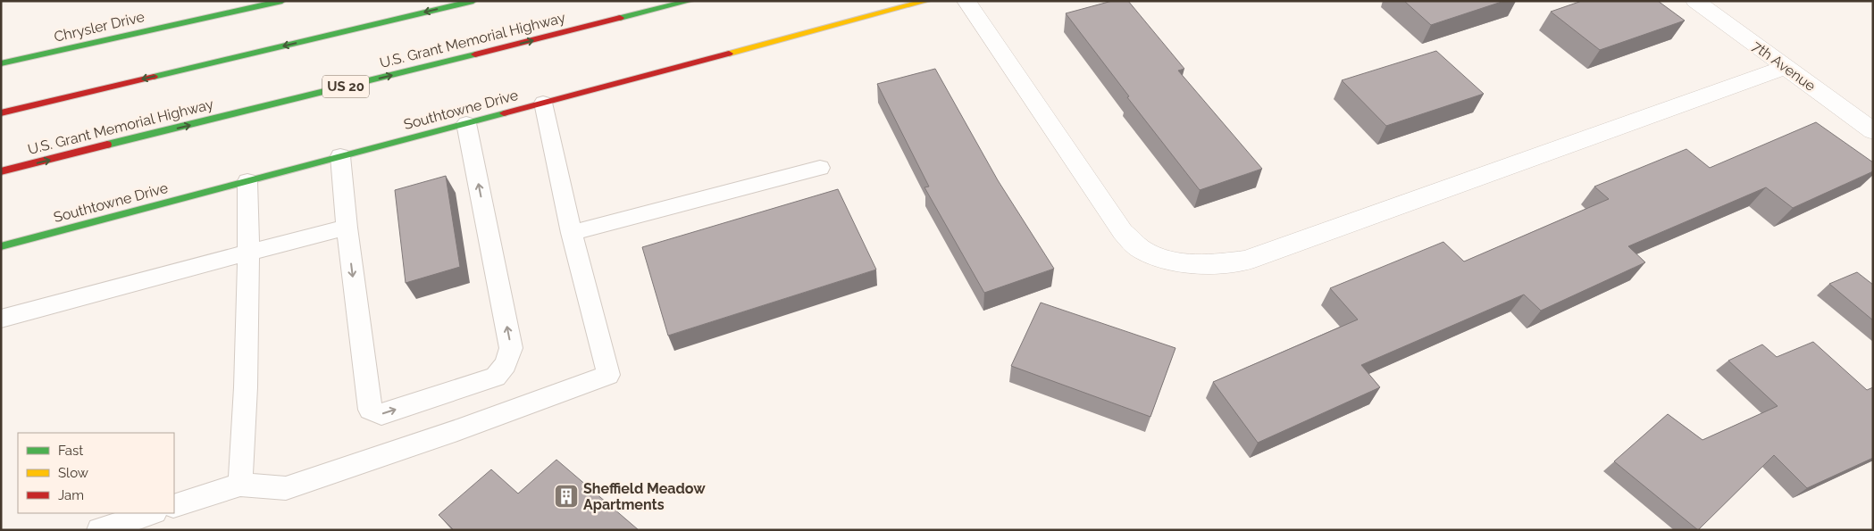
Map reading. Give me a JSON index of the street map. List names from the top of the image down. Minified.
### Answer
{"streets":{"street":["Chrysler Drive","U.S. Grant Memorial Highway","7th Avenue","US 20","Southtowne Drive"]},"places":{"building":["Sheffield Meadow Apartments"]},"legend":["Fast","Slow","Jam"]}
